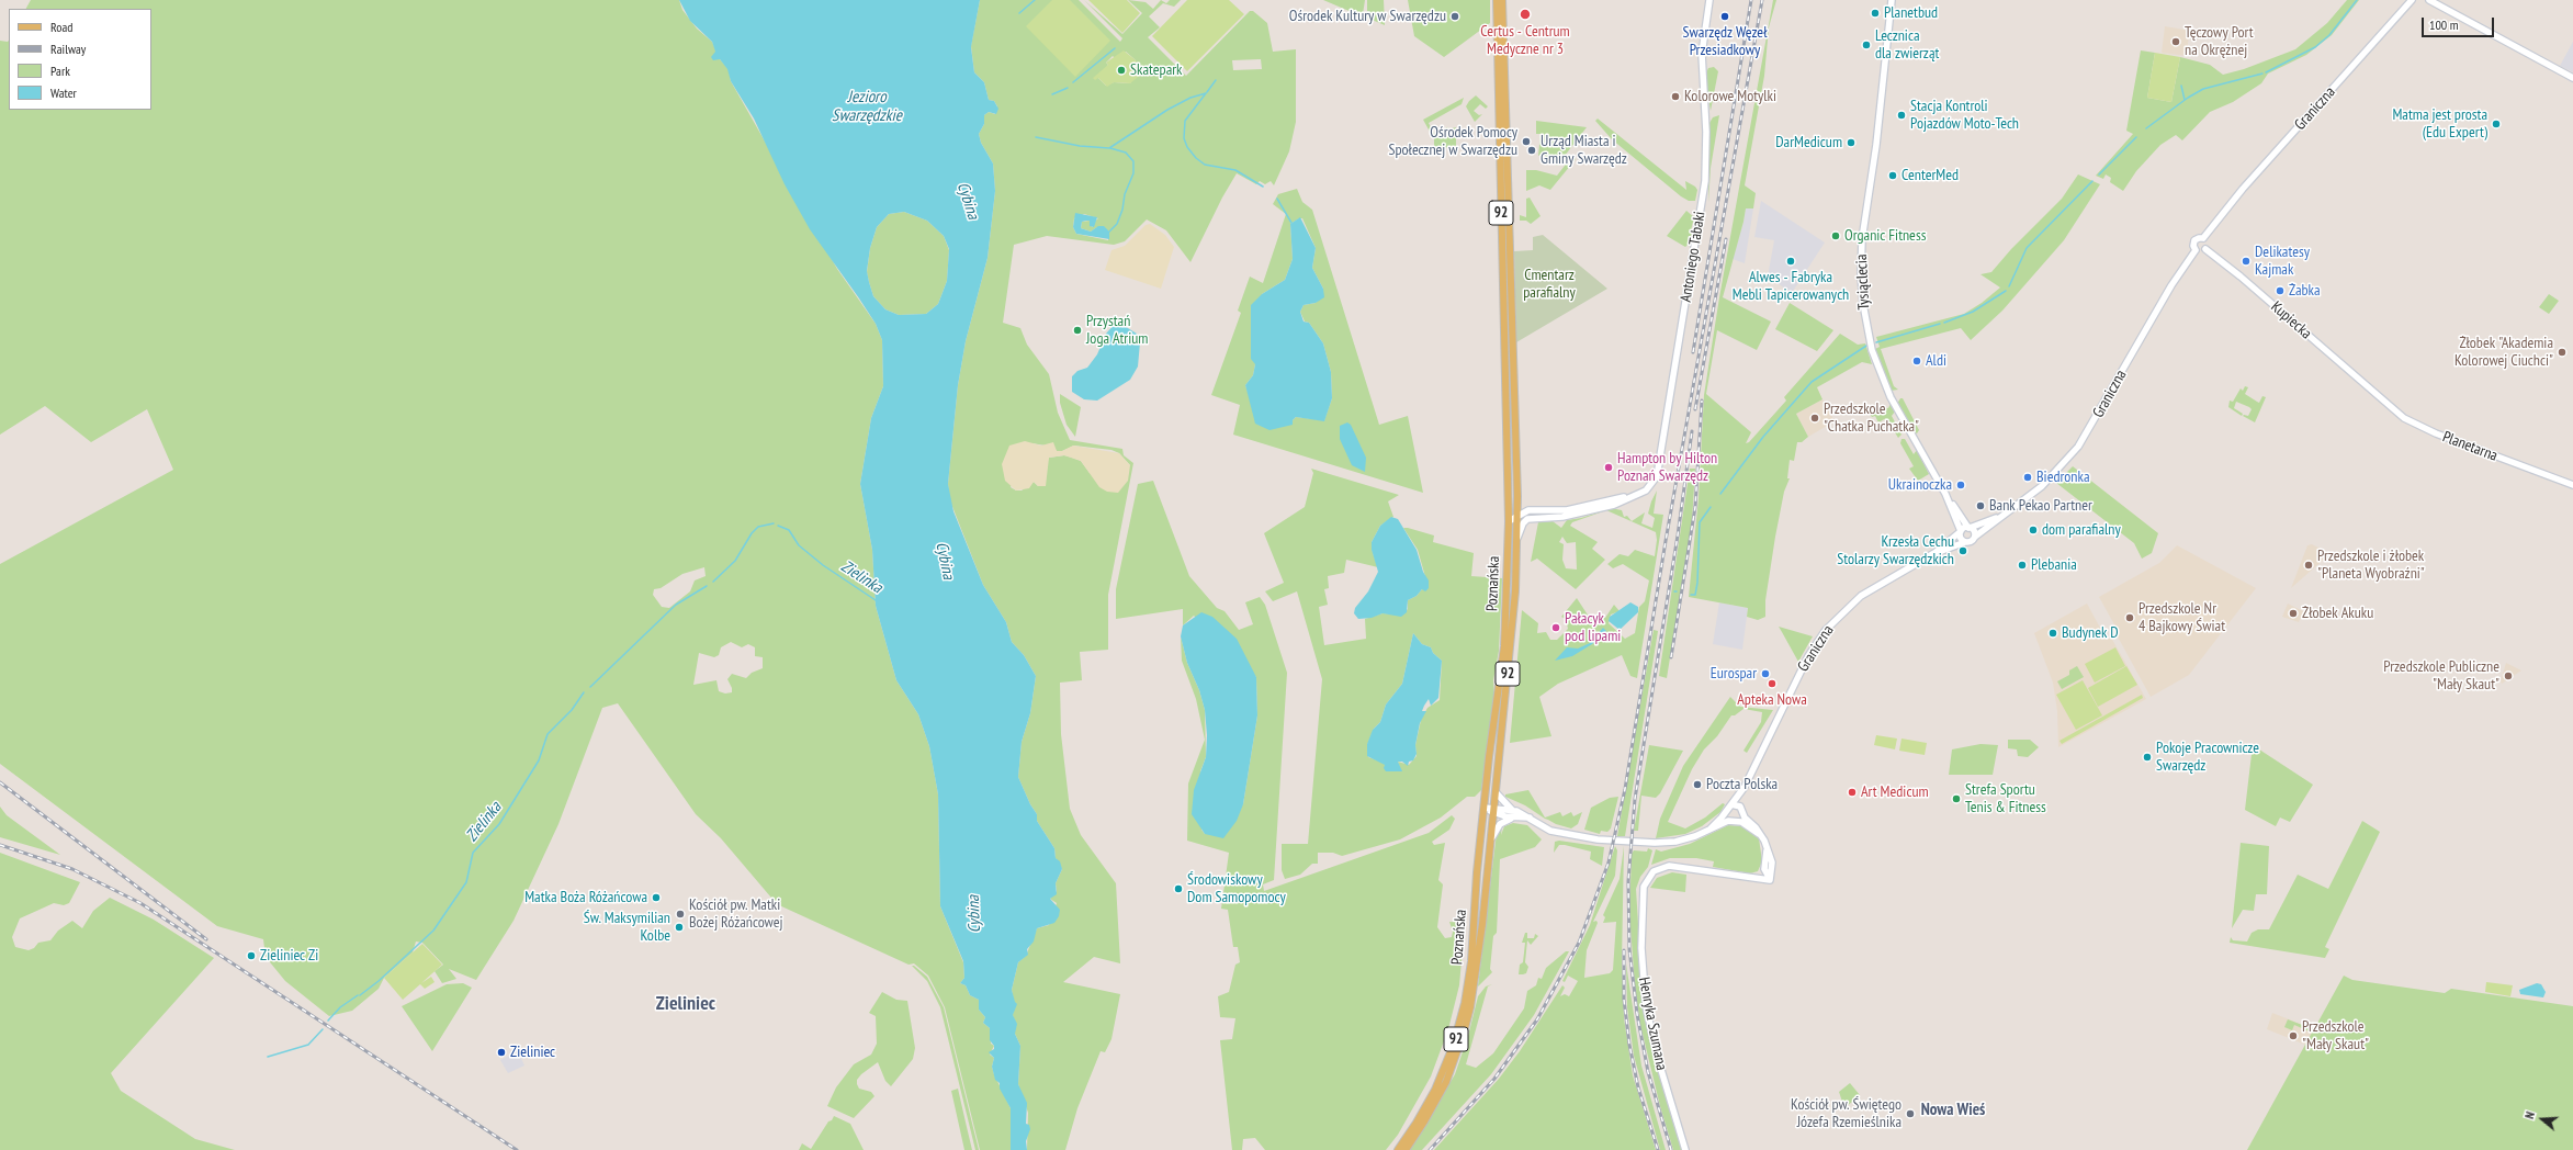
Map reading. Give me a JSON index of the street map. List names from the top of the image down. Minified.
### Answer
{"streets":{"main road":["92","Poznańska"],"street":["Graniczna","Antoniego Tabaki","Tysiąclecia","Kupiecka","Planetarna","Henryka Szumana"]},"crossings":[["Graniczna","Tysiąclecia"],["Graniczna","Kupiecka"],["Antoniego Tabaki","Poznańska"],["Kupiecka","Planetarna"]],"districts":["Zieliniec","Nowa Wieś"],"water":["Jezioro Swarzędzkie","Cybina","Zielinka"],"parks":["Cmentarz parafialny"],"places":["Planetbud","Certus - Centrum Medyczne nr 3","Ośrodek Kultury w Swarzędzu","Swarzędz Węzeł Przesiadkowy","Tęczowy Port na Okrężnej","Lecznica dla zwierząt","Skatepark","Kolorowe Motylki","Stacja Kontroli Pojazdów Moto-Tech","Matma jest prosta (Edu Expert)","Ośrodek Pomocy Społecznej w Swarzędzu","DarMedicum","Urząd Miasta i Gminy Swarzędz","CenterMed","Organic Fitness","Alwes - Fabryka Mebli Tapicerowanych","Delikatesy Kajmak","Żabka","Przystań Joga Atrium","Żłobek \"Akademia Kolorowej Ciuchci\"","Aldi","Przedszkole \"Chatka Puchatka\"","Hampton by Hilton Poznań Swarzędz","Biedronka","Ukrainoczka","Bank Pekao Partner","dom parafialny","Krzesła Cechu Stolarzy Swarzędzkich","Plebania","Przedszkole i żłobek \"Planeta Wyobraźni\"","Żłobek Akuku","Przedszkole Nr 4 Bajkowy Świat","Pałacyk pod lipami","Budynek D","Eurospar","Przedszkole Publiczne \"Mały Skaut\"","Apteka Nowa","Pokoje Pracownicze Swarzędz","Poczta Polska","Art Medicum","Strefa Sportu Tenis & Fitness","Środowiskowy Dom Samopomocy","Matka Boża Różańcowa","Kościół pw. Matki Bożej Różańcowej","Św. Maksymilian Kolbe","Zieliniec Zi","Przedszkole \"Mały Skaut\"","Zieliniec","Kościół pw. Świętego Józefa Rzemieślnika"],"legend":["Road","Railway","Park","Water"],"scale_bar":"100 m","north":"left"}
